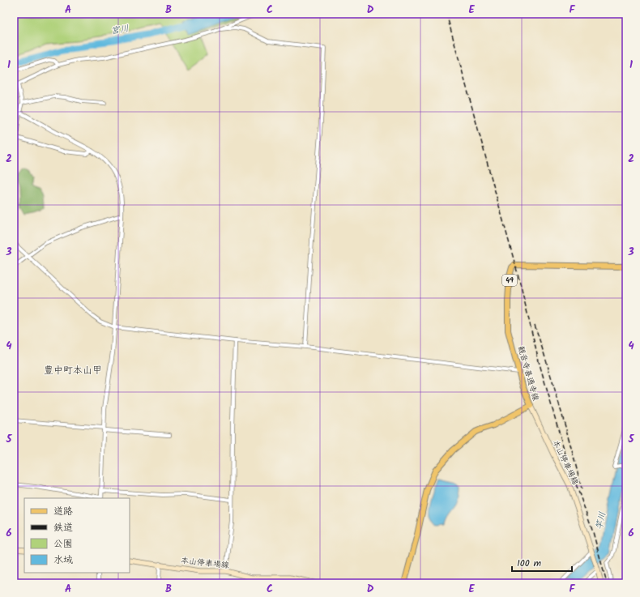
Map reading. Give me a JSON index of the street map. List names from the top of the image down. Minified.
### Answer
{"streets":{"main road":["49","観音寺善通寺線","本山停車場線"]},"crossings":[["観音寺善通寺線","本山停車場線"]],"districts":["豊中町本山甲"],"water":["宮川","竿川"],"legend":["道路","鉄道","公園","水域"],"scale_bar":"100 m","grid":{"columns":["A","B","C","D","E","F"],"rows":["1","2","3","4","5","6"]}}
